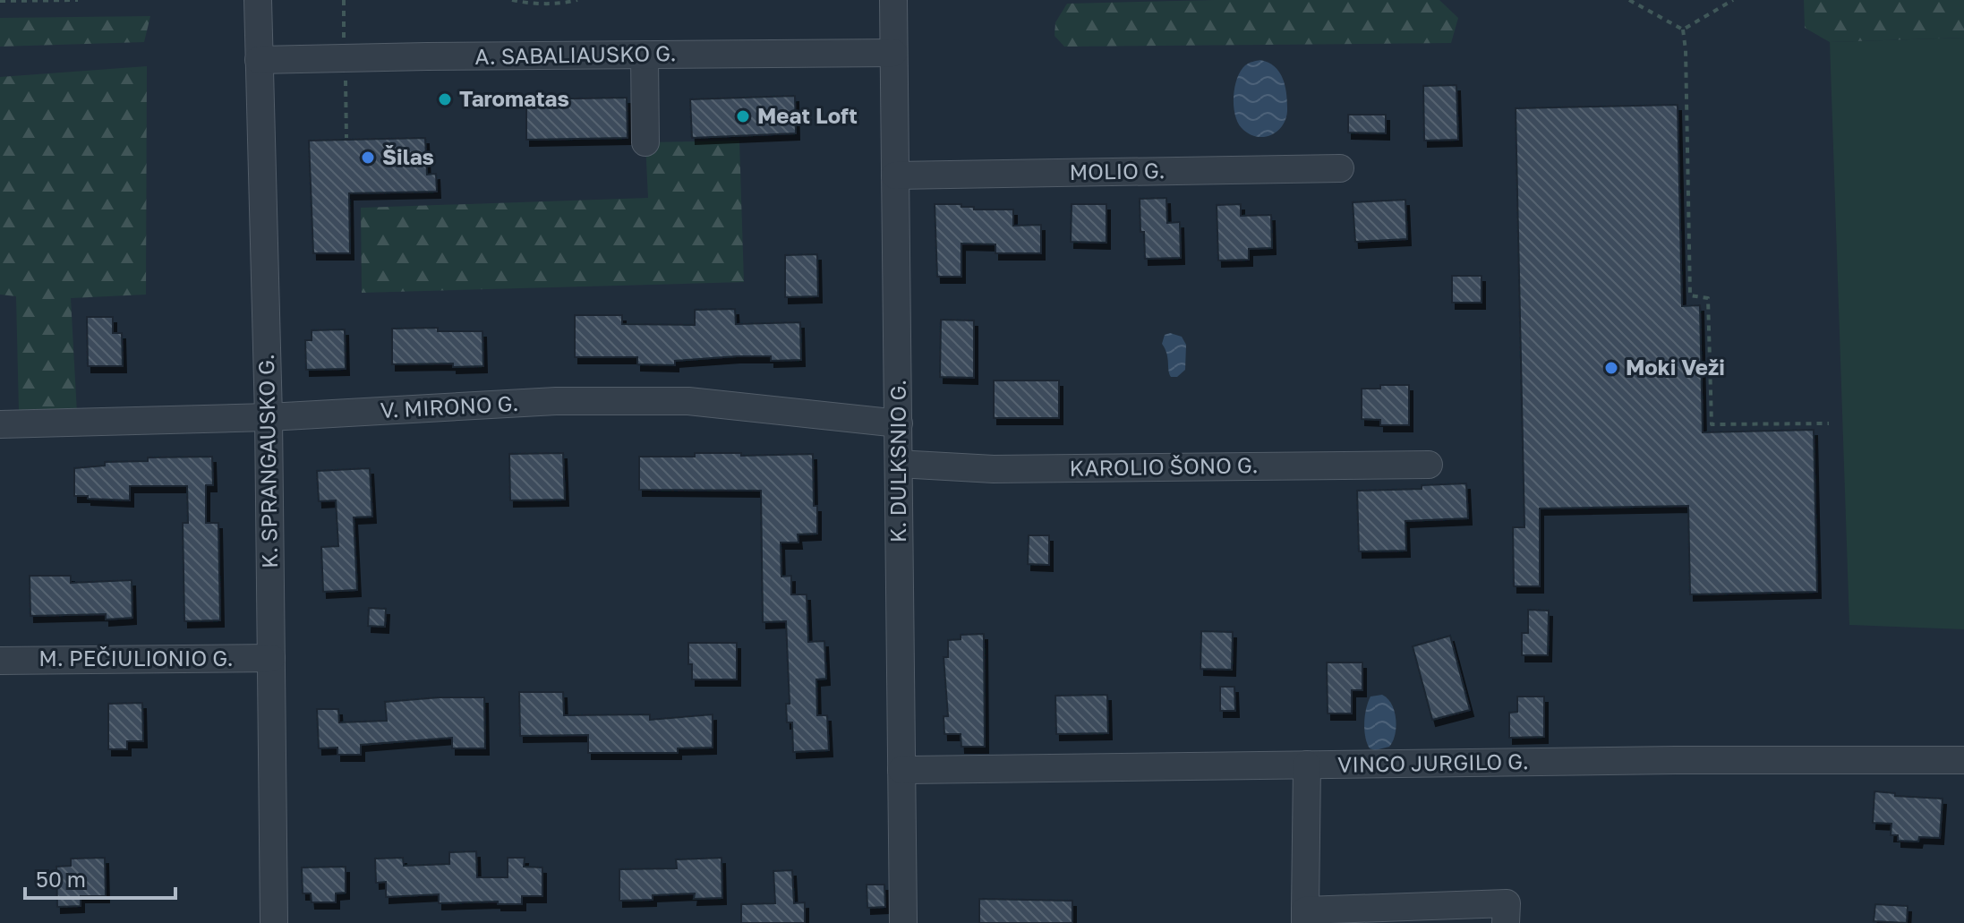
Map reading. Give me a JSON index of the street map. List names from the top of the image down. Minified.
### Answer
{"streets":{"street":["A. SABALIAUSKO G.","MOLIO G.","V. MIRONO G.","K. SPRANGAUSKO G.","K. DULKSNIO G.","KAROLIO ŠONO G.","M. PEČIULIONIO G.","VINCO JURGILO G."]},"crossings":[["A. SABALIAUSKO G.","K. SPRANGAUSKO G."],["A. SABALIAUSKO G.","K. DULKSNIO G."],["MOLIO G.","K. DULKSNIO G."],["V. MIRONO G.","K. SPRANGAUSKO G."],["V. MIRONO G.","K. DULKSNIO G."],["K. SPRANGAUSKO G.","M. PEČIULIONIO G."],["K. DULKSNIO G.","KAROLIO ŠONO G."],["K. DULKSNIO G.","VINCO JURGILO G."]],"places":["Taromatas","Meat Loft","Šilas","Moki Veži"],"scale_bar":"50 m"}
